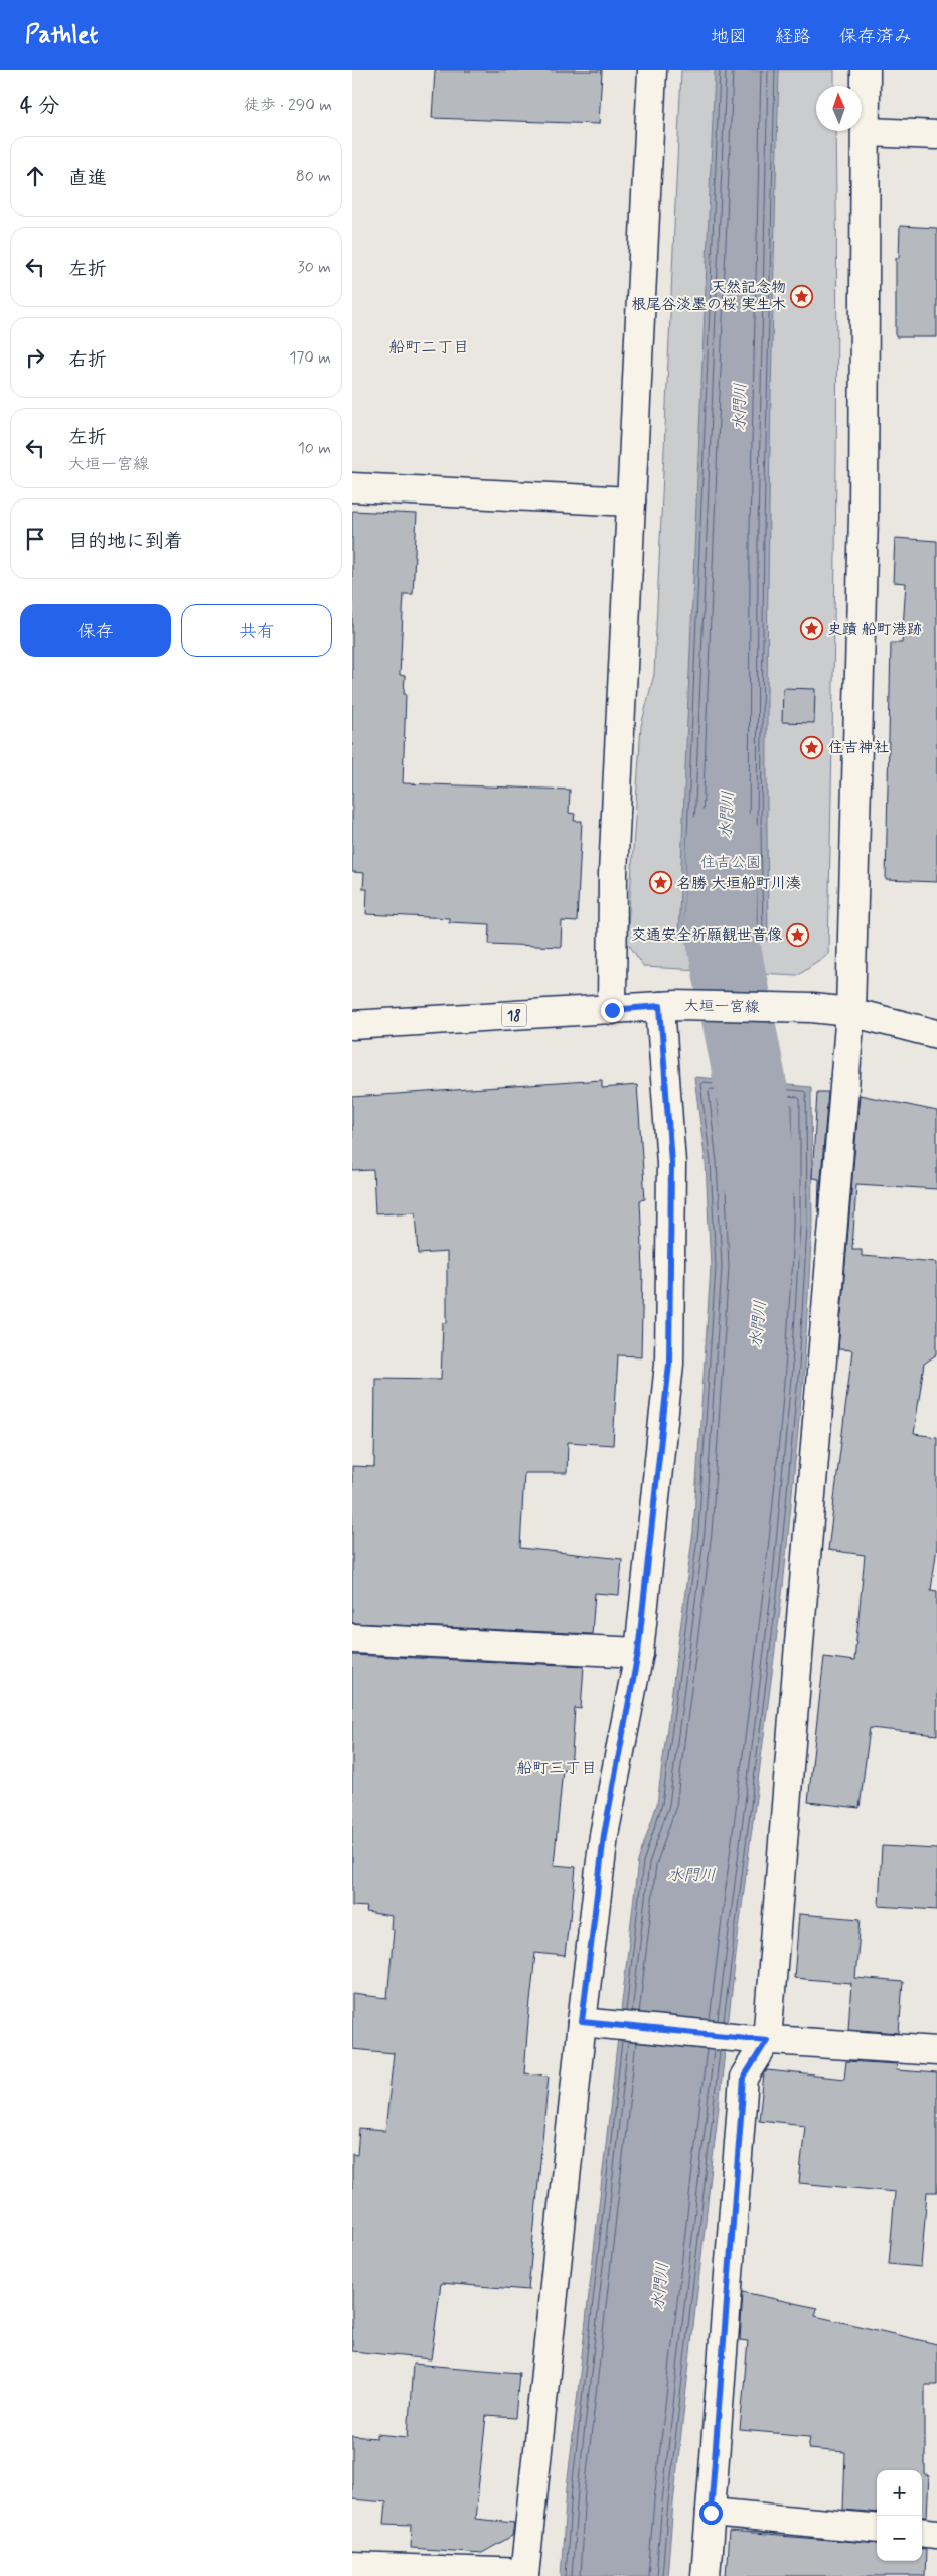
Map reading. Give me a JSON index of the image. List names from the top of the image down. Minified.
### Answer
{"streets":{"street":["大垣一宮線","18"]},"districts":["船町二丁目","船町三丁目"],"water":["水門川"],"parks":["住吉公園"],"places":{"place":["天然記念物 根尾谷淡墨の桜 実生木","史蹟 船町港跡","住吉神社","名勝 大垣船町川湊","交通安全祈願観世音像"]},"north":"top","page":{"header":"Pathlet","nav":["地図","経路","保存済み"],"heading":["4 分","徒歩 · 290 m"],"list":[["直進","80 m"],["左折","30 m"],["右折","170 m"],["左折","大垣一宮線","10 m"],"目的地に到着"],"buttons":["保存","共有"],"map_buttons":["+","−"]}}
